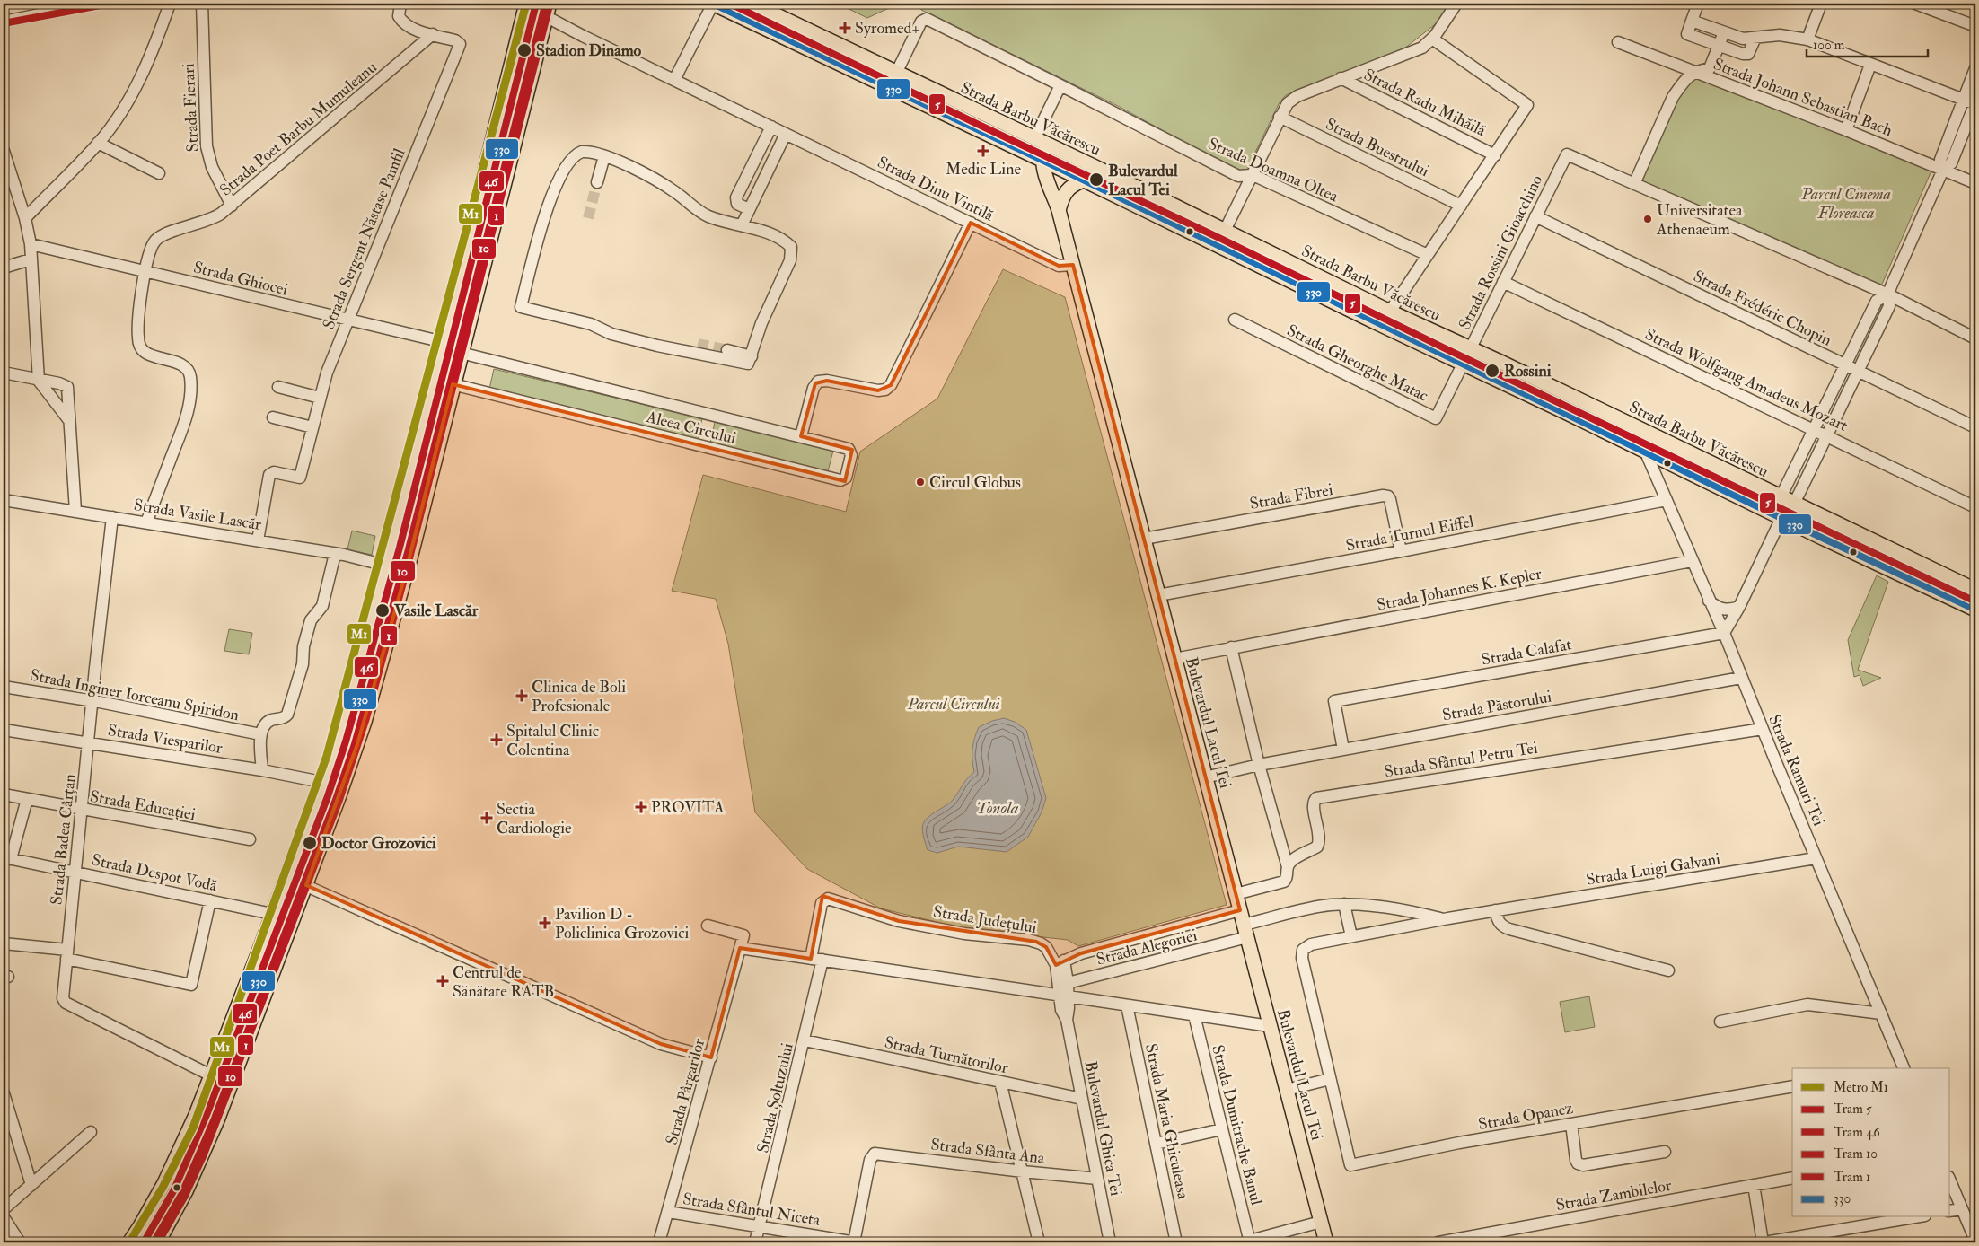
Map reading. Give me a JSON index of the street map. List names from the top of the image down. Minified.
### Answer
{"streets":{"main road":["Strada Barbu Văcărescu","Bulevardul Lacul Tei"],"street":["Strada Johann Sebastian Bach","Strada Radu Mihăilă","Strada Fierari","Strada Poet Barbu Mumuleanu","Strada Buestrului","Strada Doamna Oltea","Strada Dinu Vintilă","Strada Sergent Năstase Pamfil","Strada Rossini Gioacchino","Strada Ghiocei","Strada Frédéric Chopin","Strada Gheorghe Matac","Strada Wolfgang Amadeus Mozart","Aleea Circului","Strada Fibrei","Strada Vasile Lascăr","Strada Turnul Eiffel","Strada Johannes K. Kepler","Strada Calafat","Strada Inginer Iorceanu Spiridon","Strada Păstorului","Strada Viesparilor","Strada Sfântul Petru Tei","Strada Ramuri Tei","Strada Educației","Strada Badea Cârțan","Strada Luigi Galvani","Strada Despot Vodă","Strada Județului","Strada Alegoriei","Strada Turnătorilor","Strada Pârgarilor","Strada Șoltuzului","Strada Opanez","Strada Maria Ghiculeasa","Strada Dumitrache Banul","Bulevardul Ghica Tei","Strada Sfânta Ana","Strada Zambilelor","Strada Sfântul Niceta"]},"crossings":[["Strada Fierari","Strada Poet Barbu Mumuleanu"],["Strada Barbu Văcărescu","Strada Doamna Oltea"],["Strada Barbu Văcărescu","Strada Rossini Gioacchino"],["Strada Barbu Văcărescu","Strada Gheorghe Matac"],["Strada Barbu Văcărescu","Bulevardul Lacul Tei"],["Strada Barbu Văcărescu","Strada Ramuri Tei"],["Strada Poet Barbu Mumuleanu","Strada Sergent Năstase Pamfil"],["Strada Poet Barbu Mumuleanu","Strada Ghiocei"],["Strada Poet Barbu Mumuleanu","Strada Vasile Lascăr"],["Strada Dinu Vintilă","Bulevardul Lacul Tei"],["Strada Sergent Năstase Pamfil","Strada Ghiocei"],["Strada Sergent Năstase Pamfil","Strada Vasile Lascăr"],["Strada Rossini Gioacchino","Strada Frédéric Chopin"],["Strada Rossini Gioacchino","Strada Gheorghe Matac"],["Strada Rossini Gioacchino","Strada Wolfgang Amadeus Mozart"],["Strada Fibrei","Strada Turnul Eiffel"],["Strada Fibrei","Bulevardul Lacul Tei"],["Strada Vasile Lascăr","Strada Badea Cârțan"],["Strada Turnul Eiffel","Bulevardul Lacul Tei"],["Strada Turnul Eiffel","Strada Ramuri Tei"],["Strada Johannes K. Kepler","Bulevardul Lacul Tei"],["Strada Johannes K. Kepler","Strada Ramuri Tei"],["Strada Calafat","Strada Păstorului"],["Strada Calafat","Strada Ramuri Tei"],["Strada Inginer Iorceanu Spiridon","Strada Badea Cârțan"],["Strada Păstorului","Bulevardul Lacul Tei"],["Strada Păstorului","Strada Ramuri Tei"],["Bulevardul Lacul Tei","Strada Sfântul Petru Tei"],["Bulevardul Lacul Tei","Strada Luigi Galvani"],["Bulevardul Lacul Tei","Strada Alegoriei"],["Strada Viesparilor","Strada Badea Cârțan"],["Strada Sfântul Petru Tei","Strada Ramuri Tei"],["Strada Ramuri Tei","Strada Luigi Galvani"],["Strada Educației","Strada Badea Cârțan"],["Strada Badea Cârțan","Strada Despot Vodă"],["Strada Luigi Galvani","Strada Alegoriei"],["Strada Luigi Galvani","Strada Opanez"],["Strada Turnătorilor","Strada Șoltuzului"],["Strada Turnătorilor","Bulevardul Ghica Tei"],["Strada Pârgarilor","Strada Sfântul Niceta"],["Strada Șoltuzului","Strada Sfântul Niceta"],["Bulevardul Ghica Tei","Strada Sfânta Ana"],["Strada Sfânta Ana","Strada Sfântul Niceta"]],"water":["Tonola"],"parks":["Parcul Cinema Floreasca","Parcul Circului"],"places":{"health":["Syromed+","Medic Line","Clinica de Boli Profesionale","Spitalul Clinic Colentina","PROVITA","Sectia Cardiologie","Pavilion D - Policlinica Grozovici","Centrul de Sănătate RATB"],"other":["Stadion Dinamo","Bulevardul Lacul Tei","Universitatea Athenaeum","Rossini","Circul Globus","Vasile Lascăr","Doctor Grozovici"]},"lines":["metro line M1","tram line 5","tram line 46","transit line 330","tram line 10","tram line 1"],"legend":["Metro M1","Tram 5","Tram 46","Tram 10","Tram 1","330"],"scale_bar":"100 m"}
